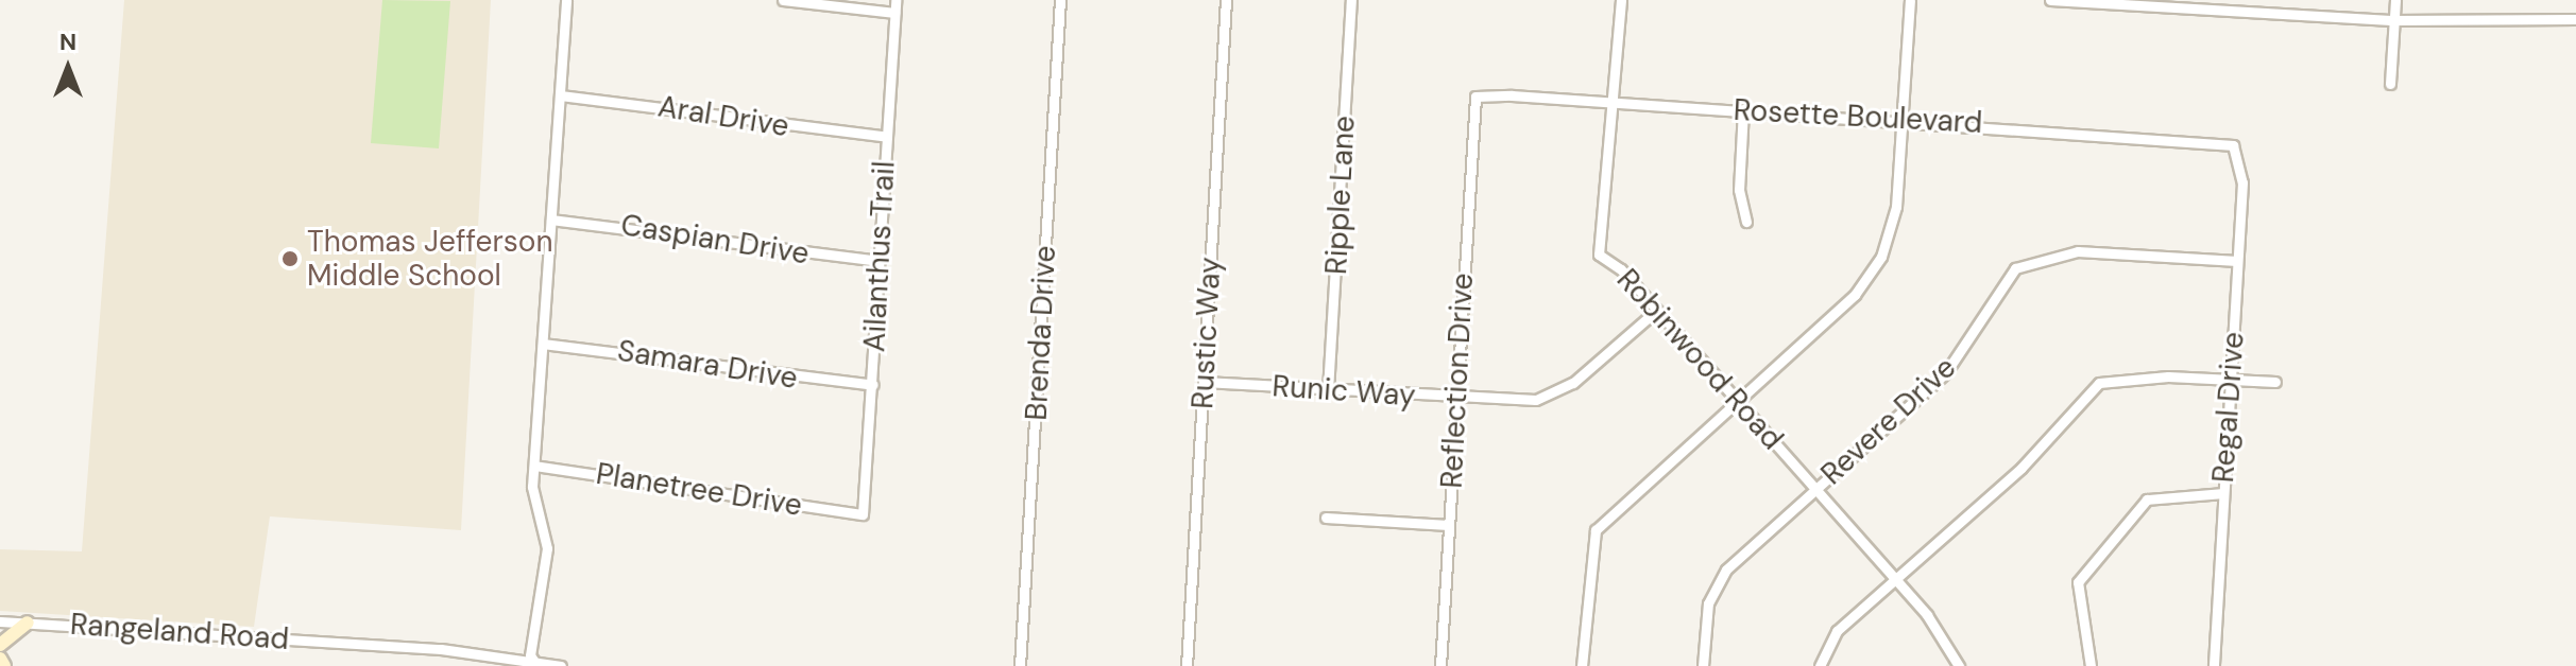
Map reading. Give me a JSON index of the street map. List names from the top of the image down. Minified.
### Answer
{"streets":{"street":["Aral Drive","Rosette Boulevard","Ripple Lane","Caspian Drive","Ailanthus Trail","Brenda Drive","Rustic Way","Robinwood Road","Samara Drive","Reflection Drive","Runic Way","Regal Drive","Revere Drive","Planetree Drive","Rangeland Road"]},"crossings":[["Aral Drive","Ailanthus Trail"],["Rosette Boulevard","Robinwood Road"],["Rosette Boulevard","Reflection Drive"],["Rosette Boulevard","Regal Drive"],["Ripple Lane","Runic Way"],["Caspian Drive","Ailanthus Trail"],["Ailanthus Trail","Samara Drive"],["Ailanthus Trail","Planetree Drive"],["Rustic Way","Runic Way"],["Robinwood Road","Runic Way"],["Robinwood Road","Revere Drive"],["Reflection Drive","Runic Way"],["Regal Drive","Revere Drive"]],"places":["Thomas Jefferson Middle School"],"north":"top"}
